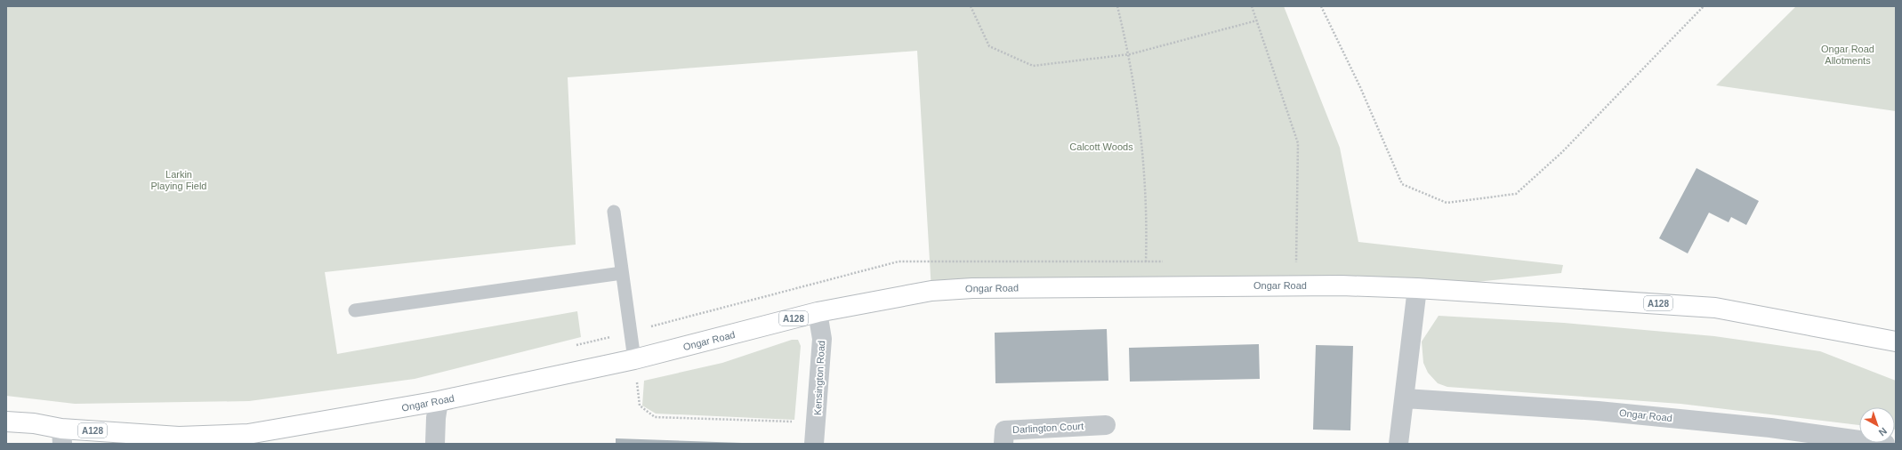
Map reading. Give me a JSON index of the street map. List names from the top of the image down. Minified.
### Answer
{"streets":{"main road":["Ongar Road","A128"],"street":["Kensington Road","Darlington Court"]},"crossings":[["Ongar Road","Kensington Road"]],"parks":["Ongar Road Allotments","Calcott Woods","Larkin Playing Field"],"north":"bottom right"}
